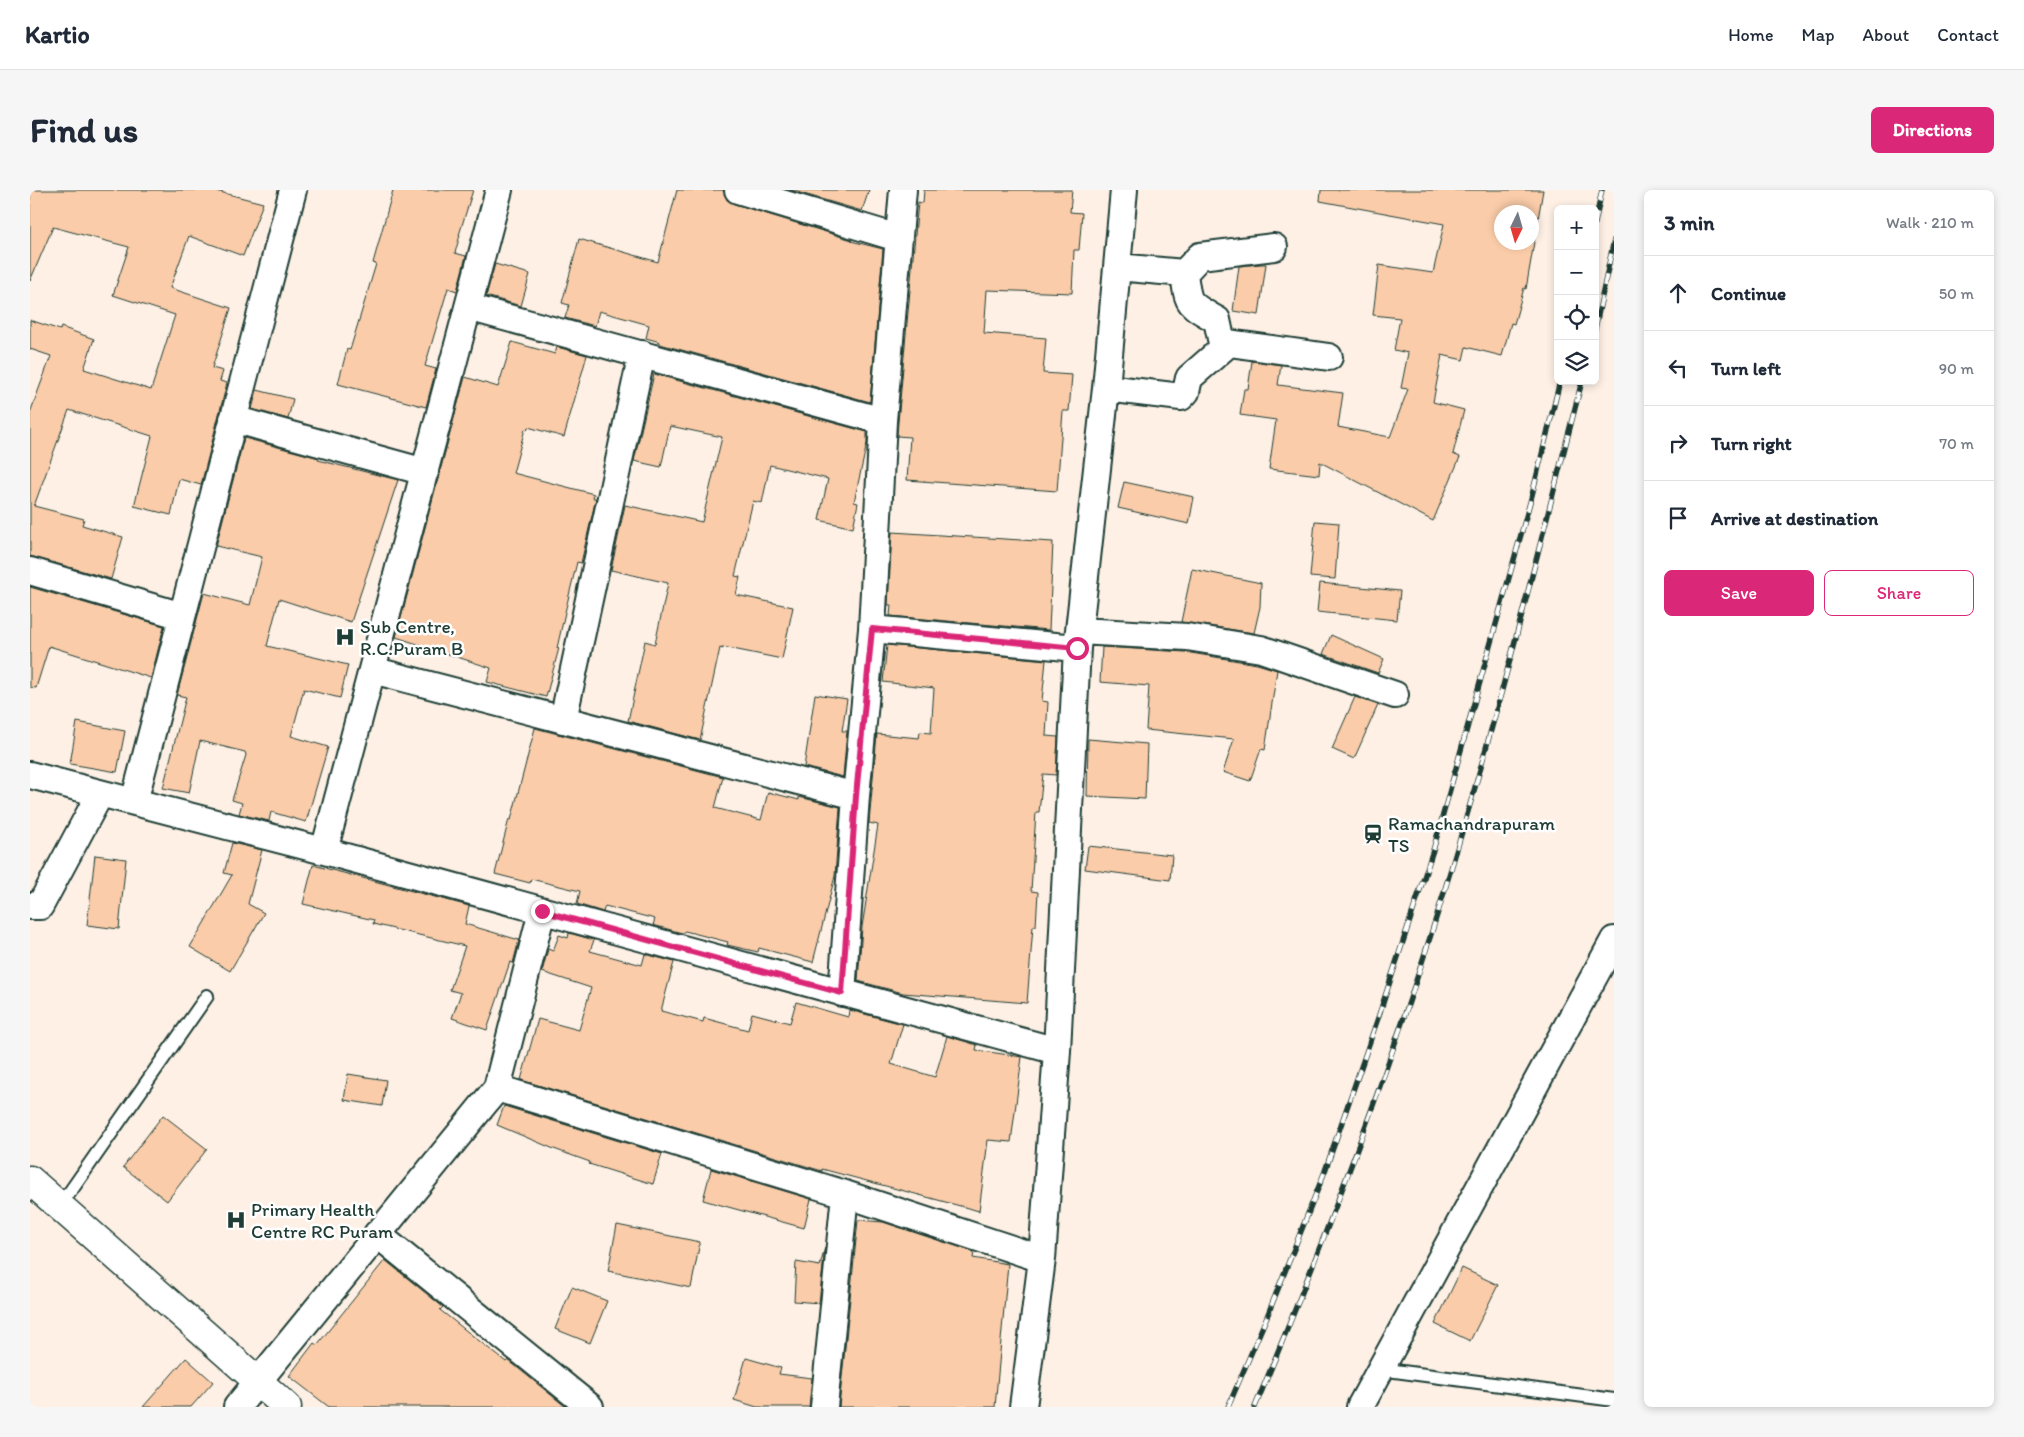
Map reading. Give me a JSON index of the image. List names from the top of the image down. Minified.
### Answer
{"places":{"hospital":["Sub Centre, R.C.Puram B","Primary Health Centre RC Puram"],"station":["Ramachandrapuram TS"]},"north":"bottom","page":{"header":"Kartio","nav":["Home","Map","About","Contact"],"buttons":["Directions",["Save","Share"]],"title":"Find us","heading":["3 min","Walk · 210 m"],"map_buttons":["+","−"],"list":[["Continue","50 m"],["Turn left","90 m"],["Turn right","70 m"],"Arrive at destination"]}}
